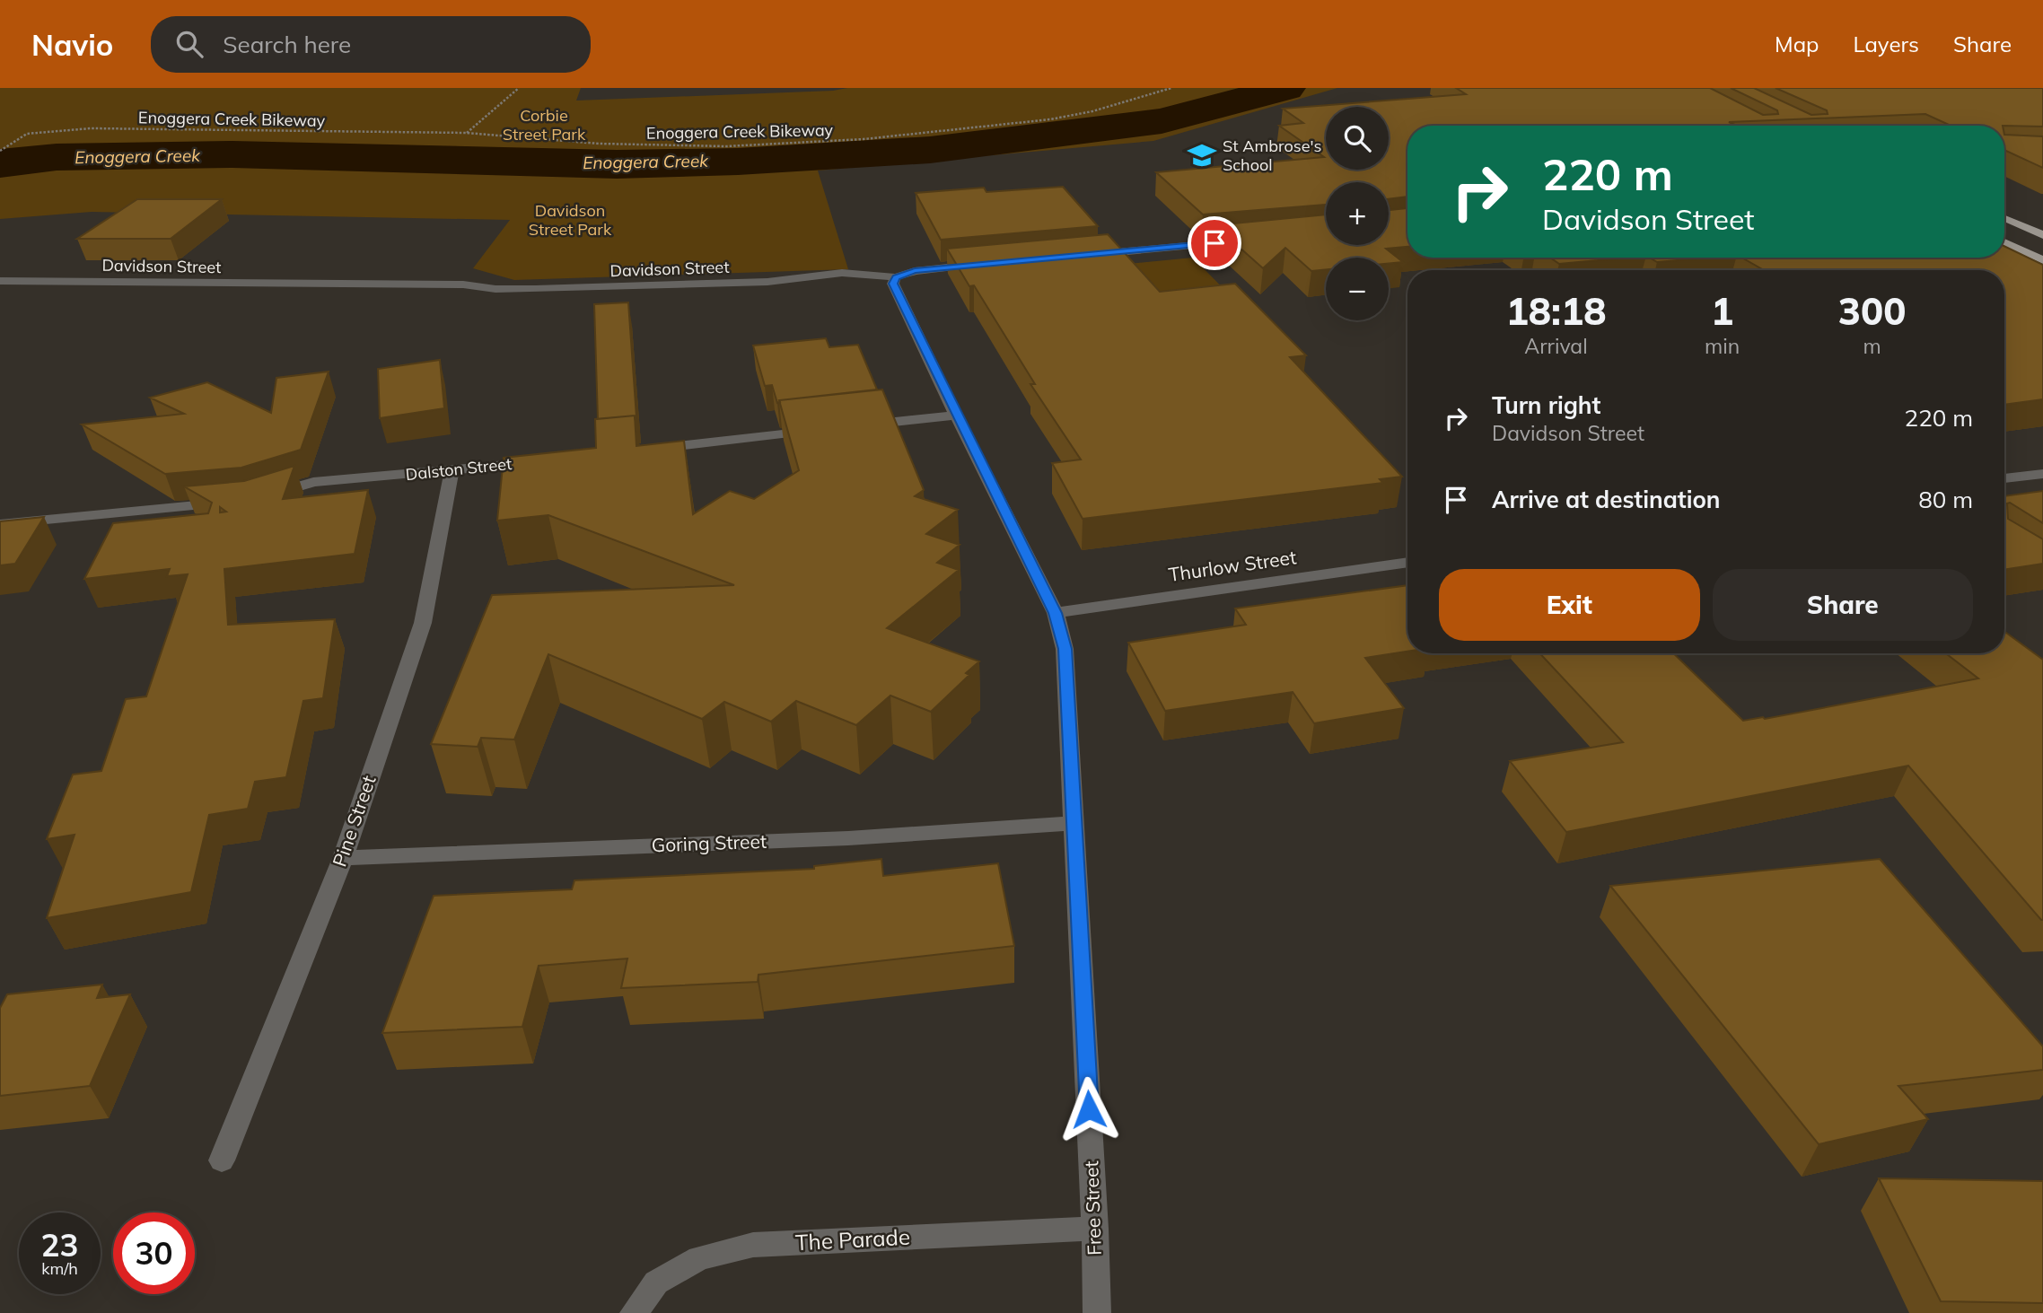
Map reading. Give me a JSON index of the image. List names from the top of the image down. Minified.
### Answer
{"streets":{"street":["Davidson Street","Dalston Street","Thurlow Street","Pine Street","Goring Street","Free Street","The Parade"],"path":["Enoggera Creek Bikeway"]},"crossings":[["Davidson Street","Free Street"],["Dalston Street","Pine Street"],["Thurlow Street","Free Street"],["Pine Street","Goring Street"],["Goring Street","Free Street"],["Free Street","The Parade"]],"water":["Enoggera Creek"],"parks":["Corbie Street Park","Davidson Street Park"],"places":{"school or university":["St Ambrose's School"]},"page":{"header":"Navio","search":"Search here","nav":["Map","Layers","Share"],"map_buttons":["+","−"],"turn":["220 m","Davidson Street"],"eta":["18:18","Arrival","1","min","300","m"],"list":[{"name":"Turn right","note":"Davidson Street","value":"220 m"},{"name":"Arrive at destination","value":"80 m"}],"buttons":["Exit","Share"],"speed":"23 km/h","limit":"30"}}
